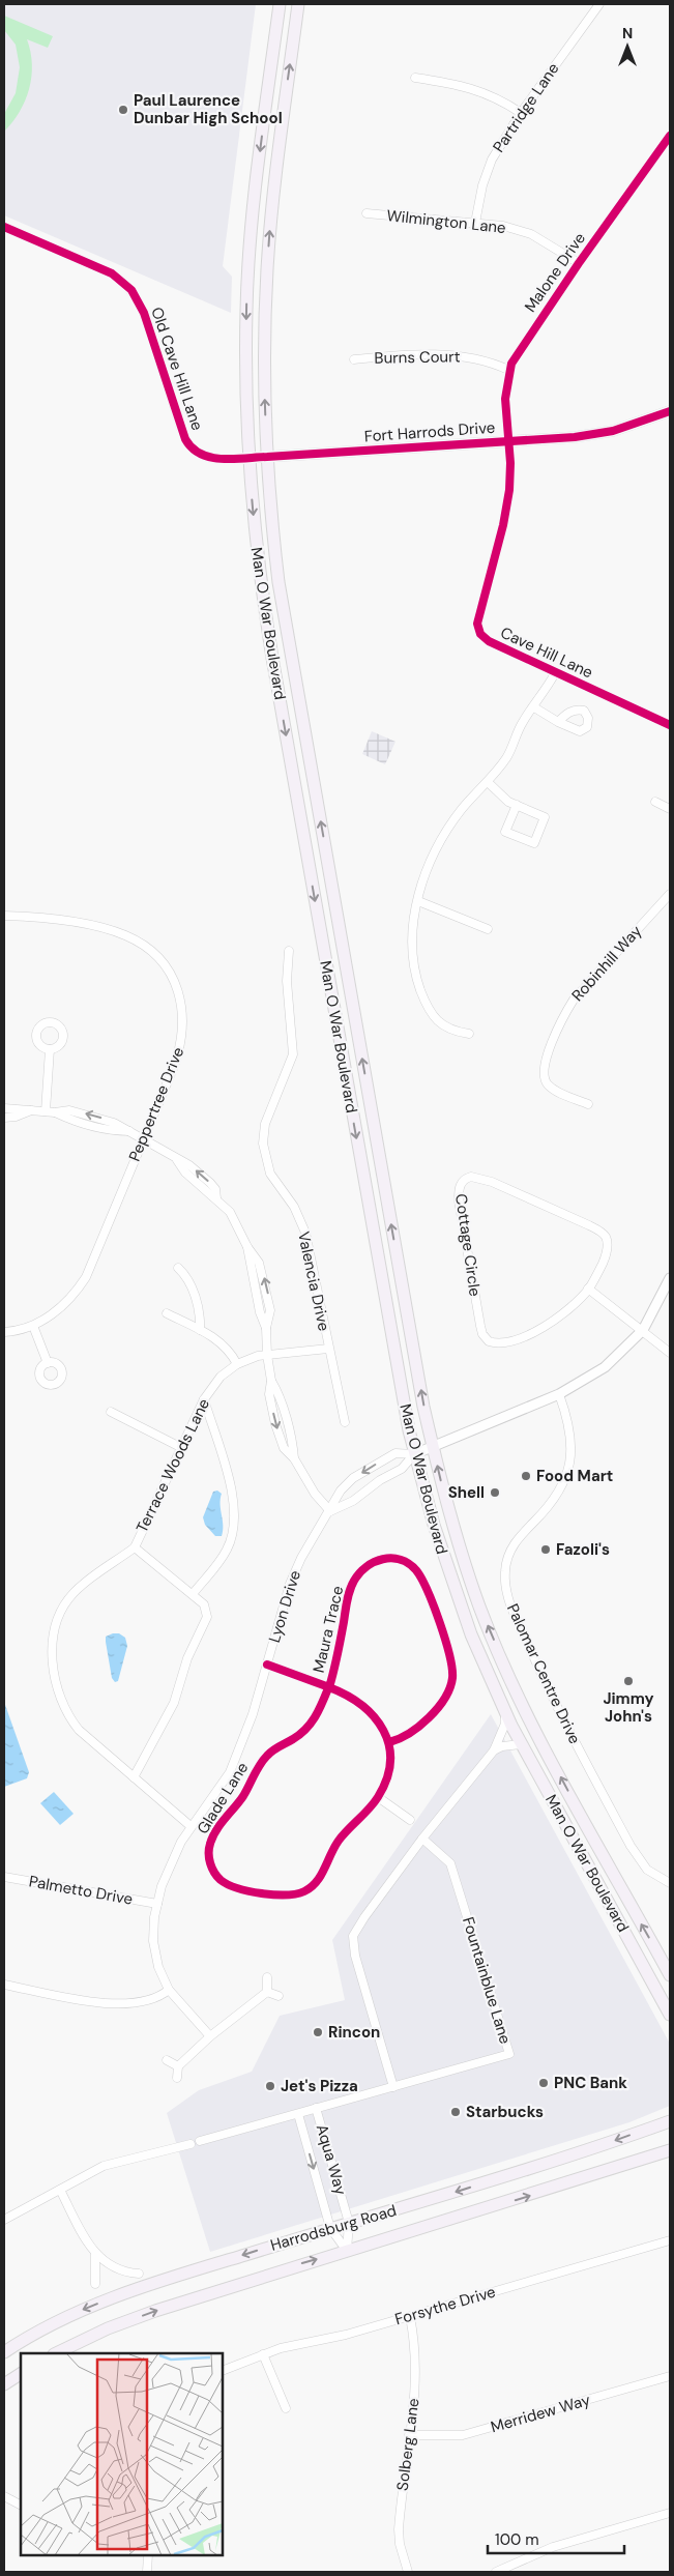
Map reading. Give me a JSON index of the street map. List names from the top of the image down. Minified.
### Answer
{"streets":{"main road":["Man O War Boulevard","Harrodsburg Road"],"street":["Partridge Lane","Wilmington Lane","Malone Drive","Burns Court","Old Cave Hill Lane","Fort Harrods Drive","Cave Hill Lane","Robinhill Way","Peppertree Drive","Cottage Circle","Valencia Drive","Terrace Woods Lane","Lyon Drive","Maura Trace","Palomar Centre Drive","Glade Lane","Palmetto Drive","Fountainblue Lane","Aqua Way","Forsythe Drive","Merridew Way","Solberg Lane"]},"crossings":[["Partridge Lane","Wilmington Lane"],["Wilmington Lane","Malone Drive"],["Malone Drive","Burns Court"],["Malone Drive","Fort Harrods Drive"],["Malone Drive","Cave Hill Lane"],["Old Cave Hill Lane","Fort Harrods Drive"],["Old Cave Hill Lane","Man O War Boulevard"],["Fort Harrods Drive","Man O War Boulevard"],["Fort Harrods Drive","Cave Hill Lane"],["Man O War Boulevard","Lyon Drive"],["Valencia Drive","Terrace Woods Lane"],["Lyon Drive","Palomar Centre Drive"],["Lyon Drive","Palmetto Drive"],["Maura Trace","Glade Lane"],["Fountainblue Lane","Aqua Way"],["Aqua Way","Harrodsburg Road"],["Forsythe Drive","Solberg Lane"],["Merridew Way","Solberg Lane"]],"places":["Paul Laurence Dunbar High School","Food Mart","Shell","Fazoli's","Jimmy John's","Rincon","PNC Bank","Jet's Pizza","Starbucks"],"scale_bar":"100 m","north":"top"}
